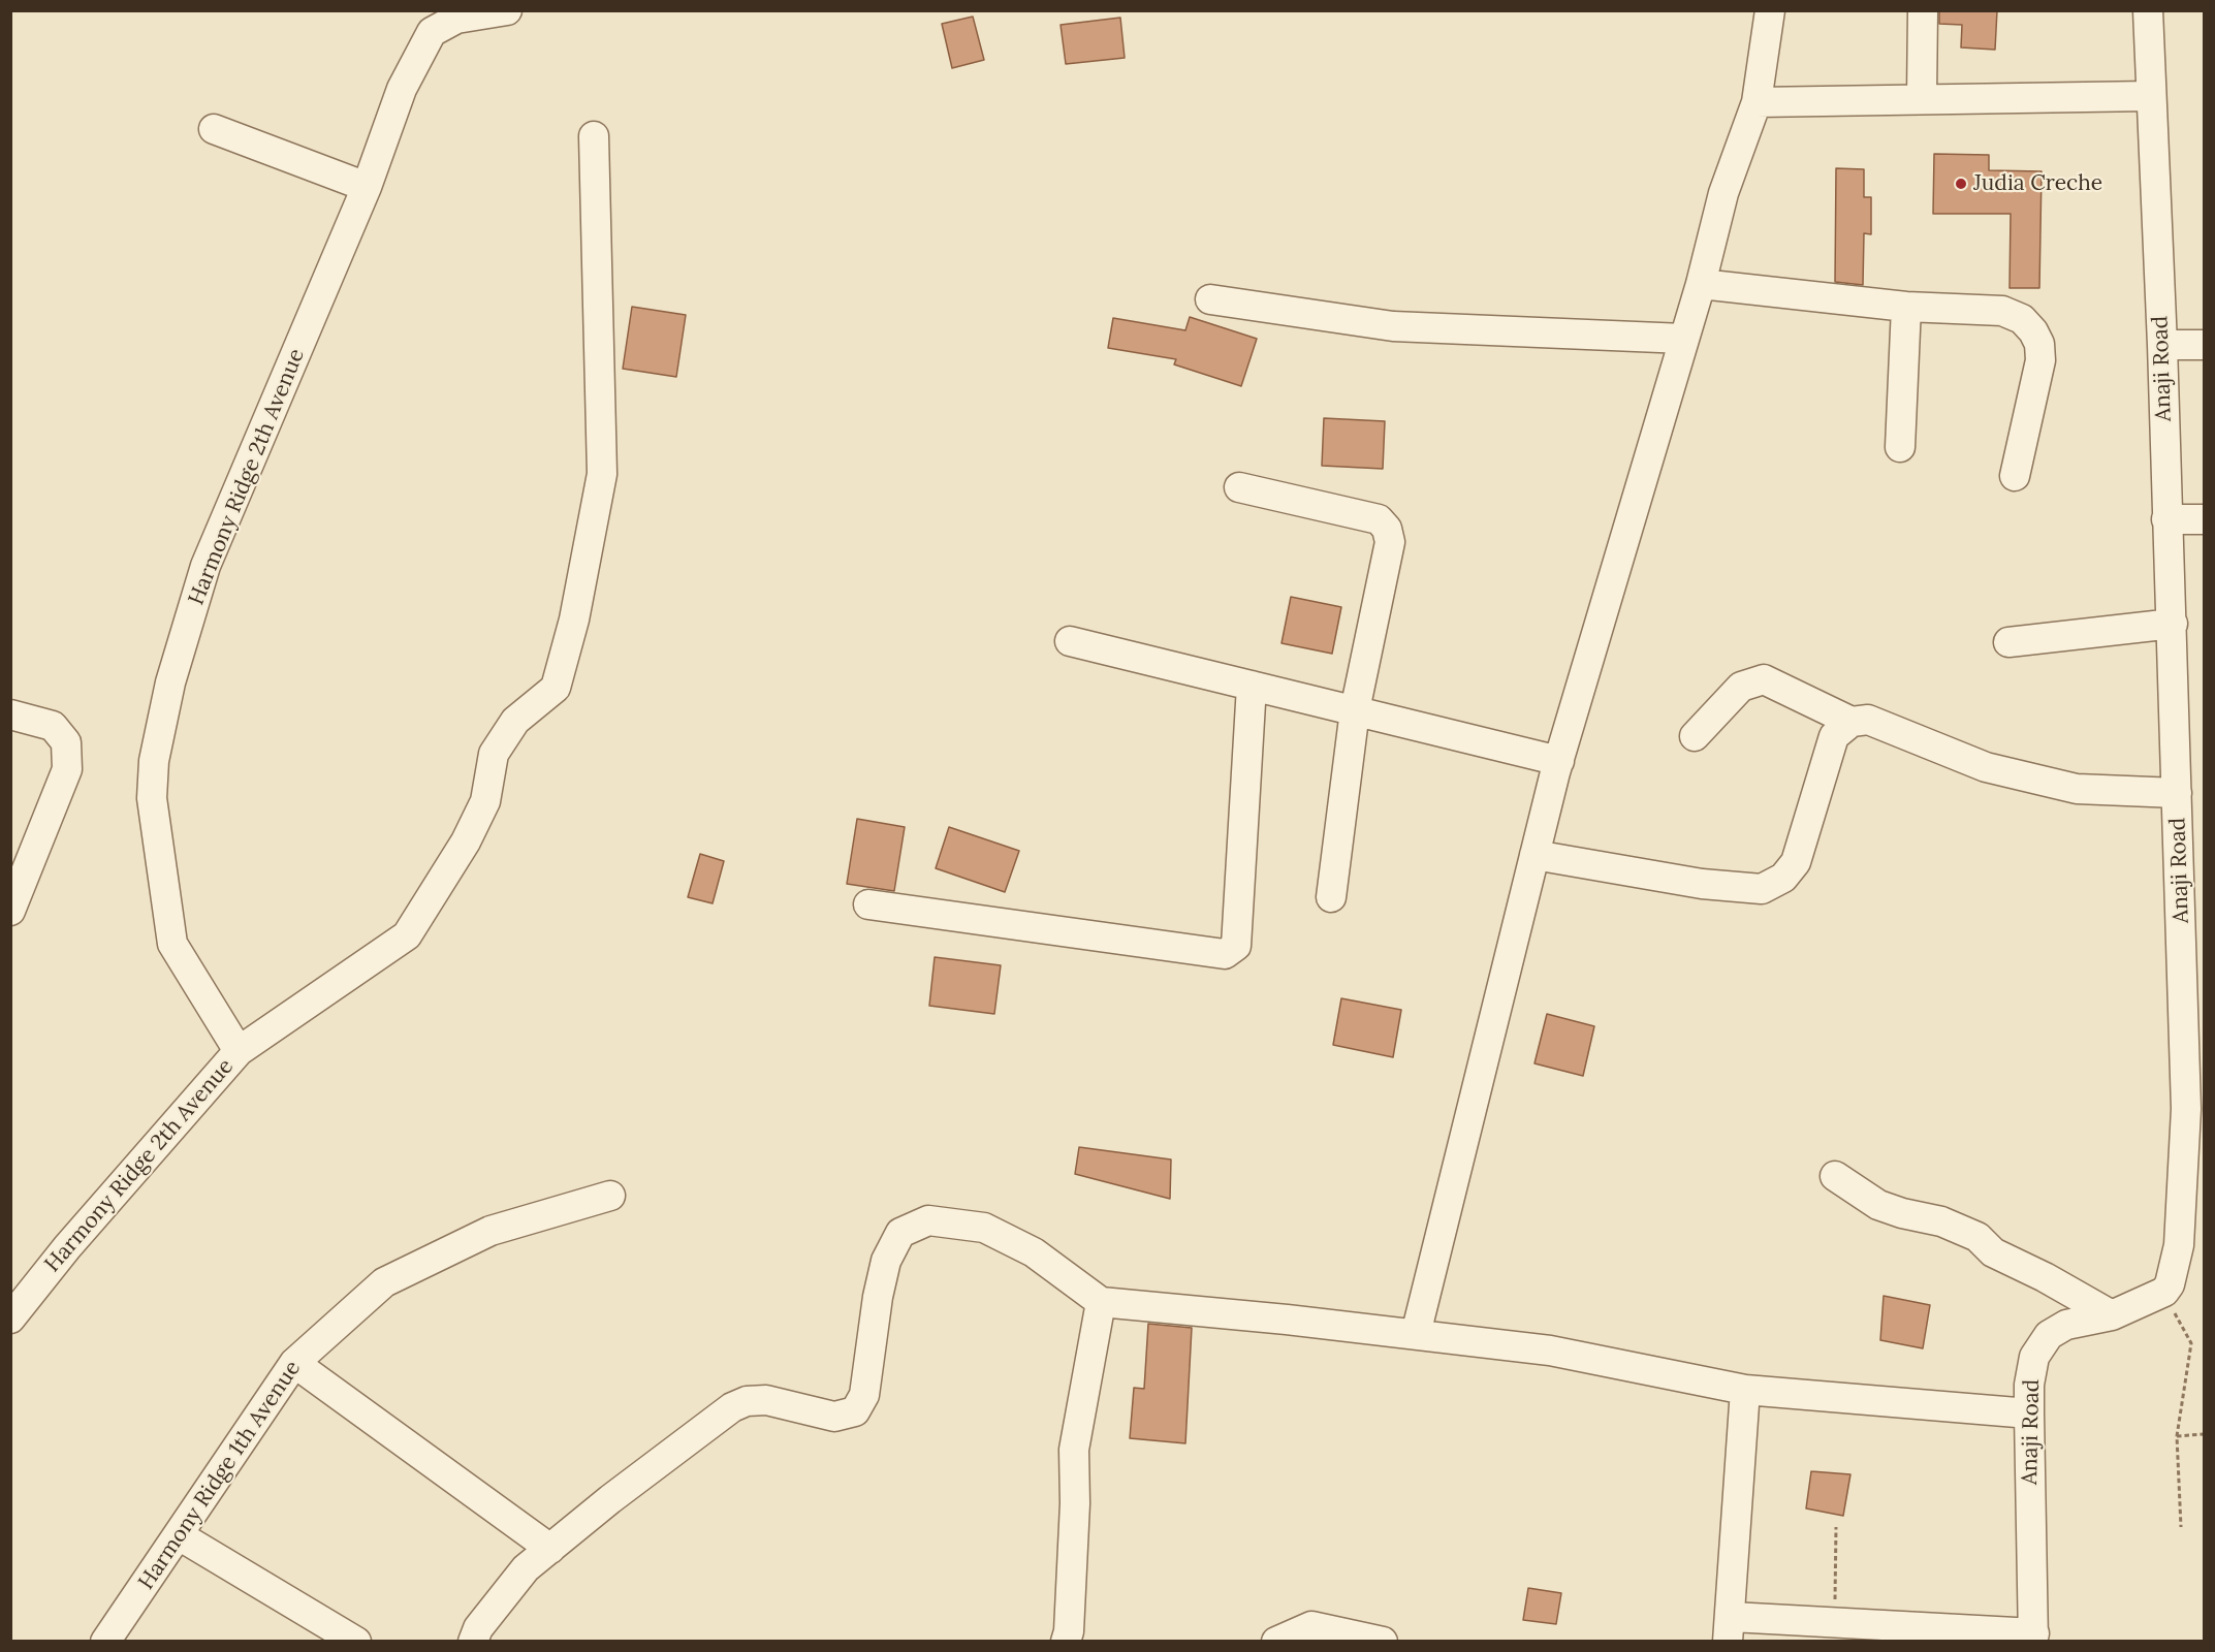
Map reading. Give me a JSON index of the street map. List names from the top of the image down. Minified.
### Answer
{"streets":{"street":["Anaji Road","Harmony Ridge 2th Avenue","Harmony Ridge 1th Avenue"]},"places":["Judia Creche"]}
